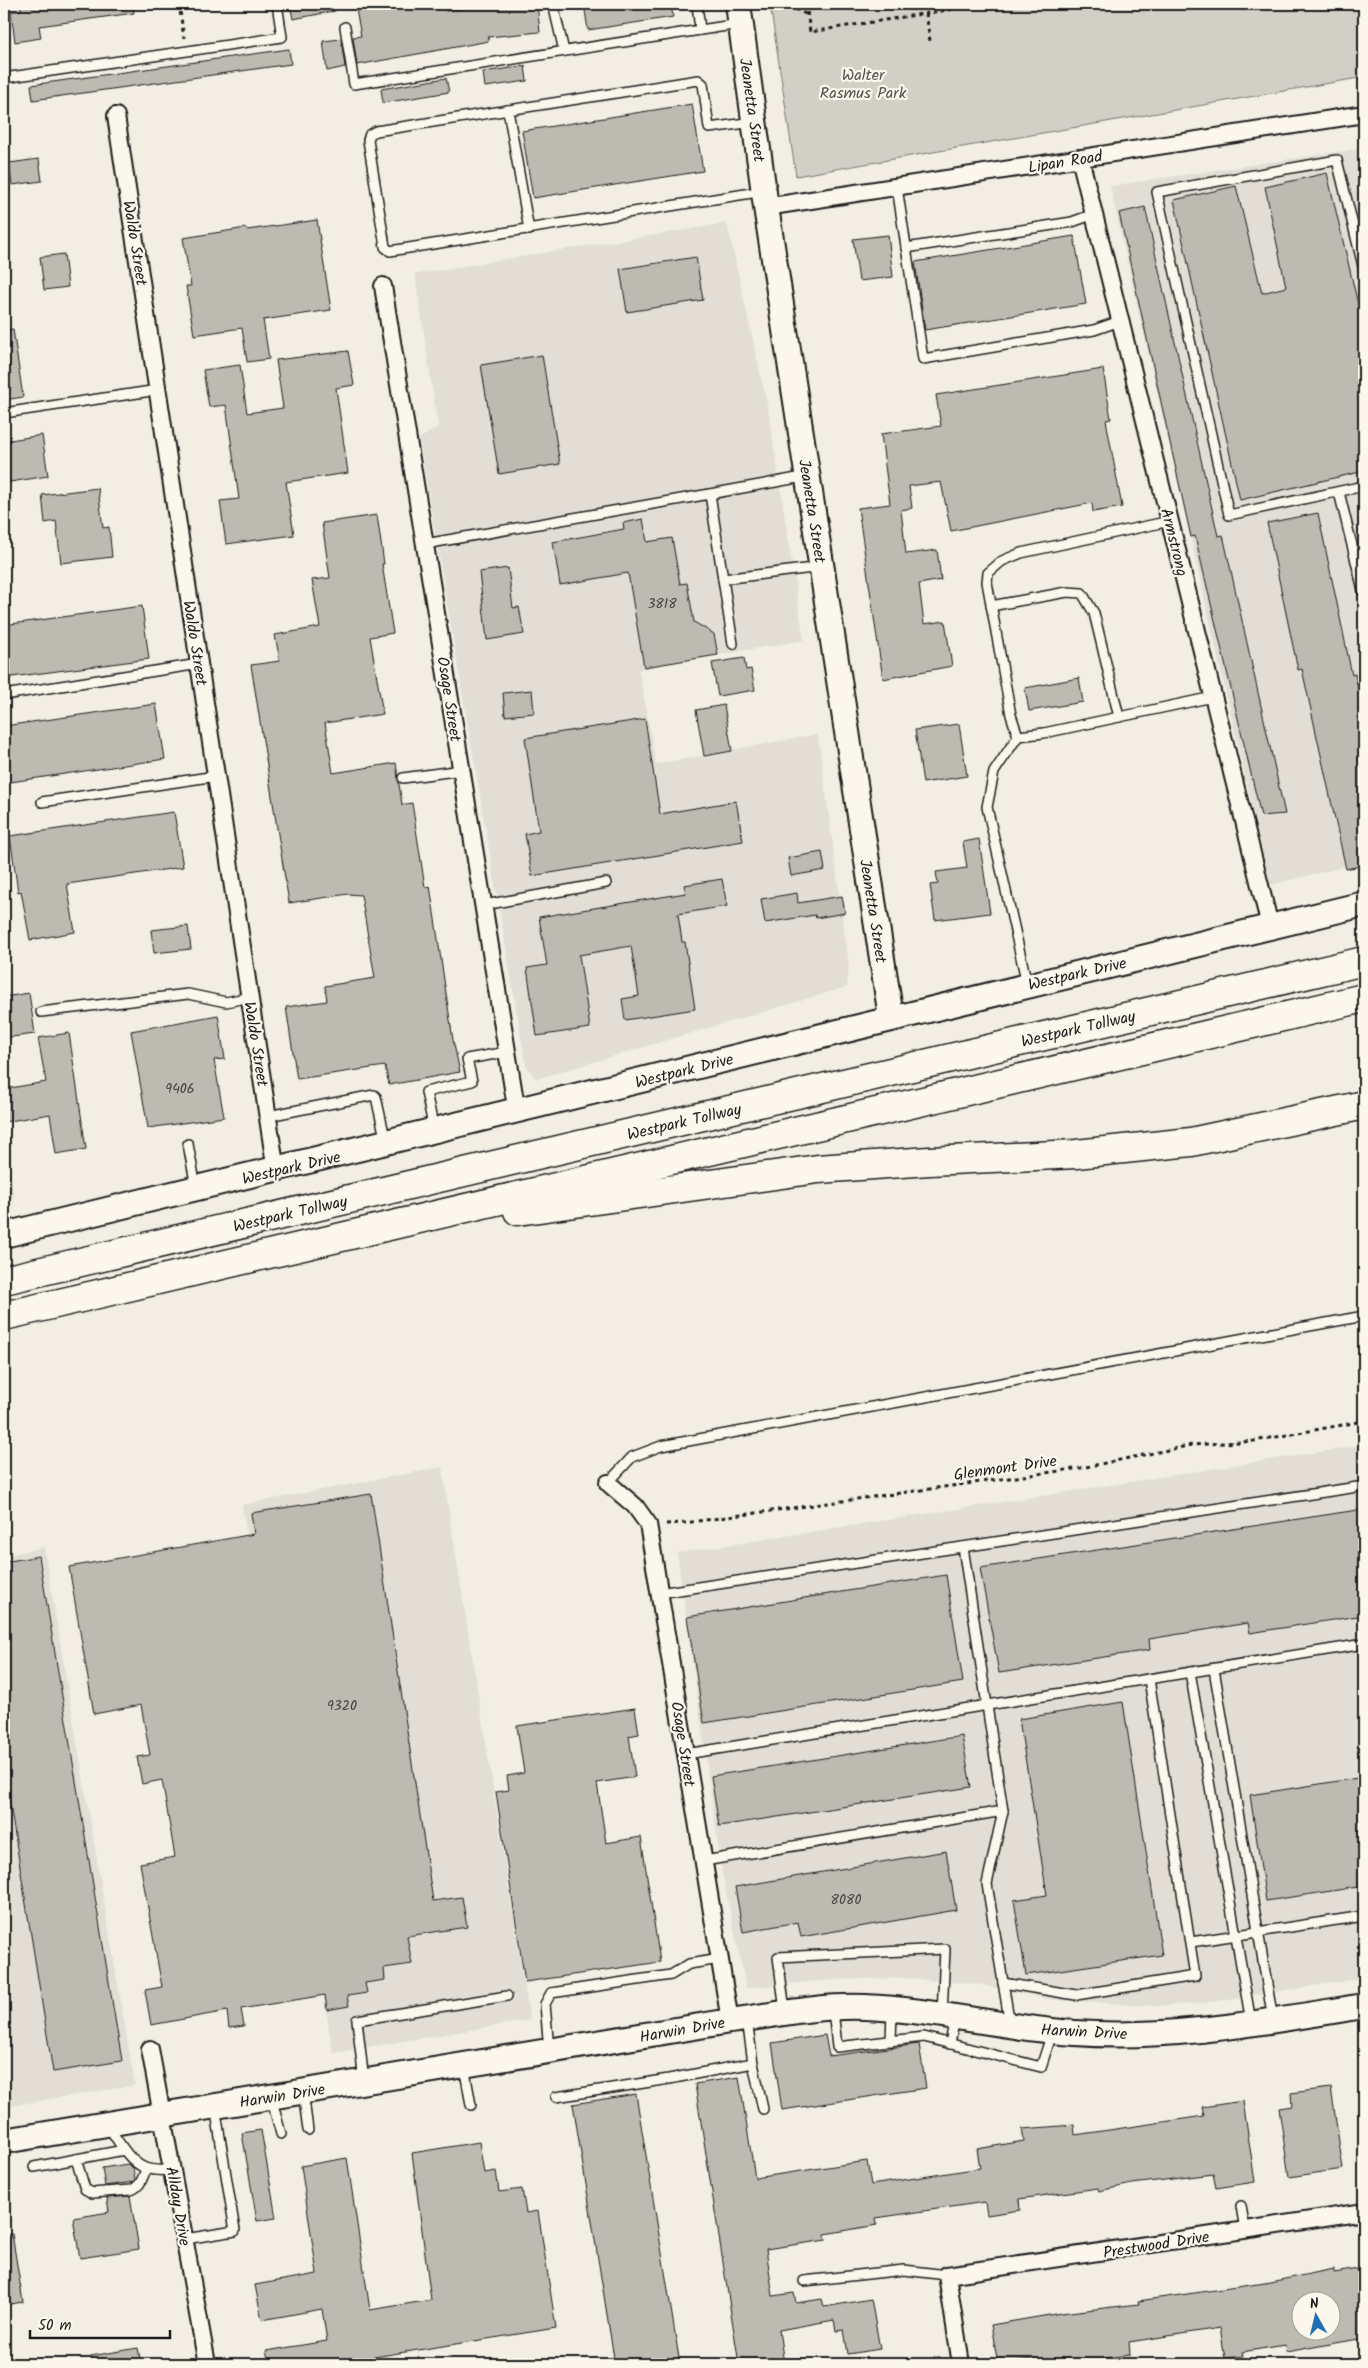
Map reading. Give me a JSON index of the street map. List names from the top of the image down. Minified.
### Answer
{"streets":{"highway":["Westpark Tollway"],"main road":["Jeanetta Street","Westpark Drive","Harwin Drive"],"street":["Lipan Road","Waldo Street","Armstrong","Osage Street","Allday Drive","Prestwood Drive"],"path":["Glenmont Drive"]},"crossings":[["Jeanetta Street","Lipan Road"],["Jeanetta Street","Westpark Drive"],["Lipan Road","Armstrong"],["Waldo Street","Westpark Drive"],["Armstrong","Westpark Drive"],["Osage Street","Westpark Drive"],["Osage Street","Glenmont Drive"],["Osage Street","Harwin Drive"],["Harwin Drive","Allday Drive"]],"parks":["Walter Rasmus Park"],"house_numbers":["3818","9406","9320","8080"],"scale_bar":"50 m","north":"top"}
